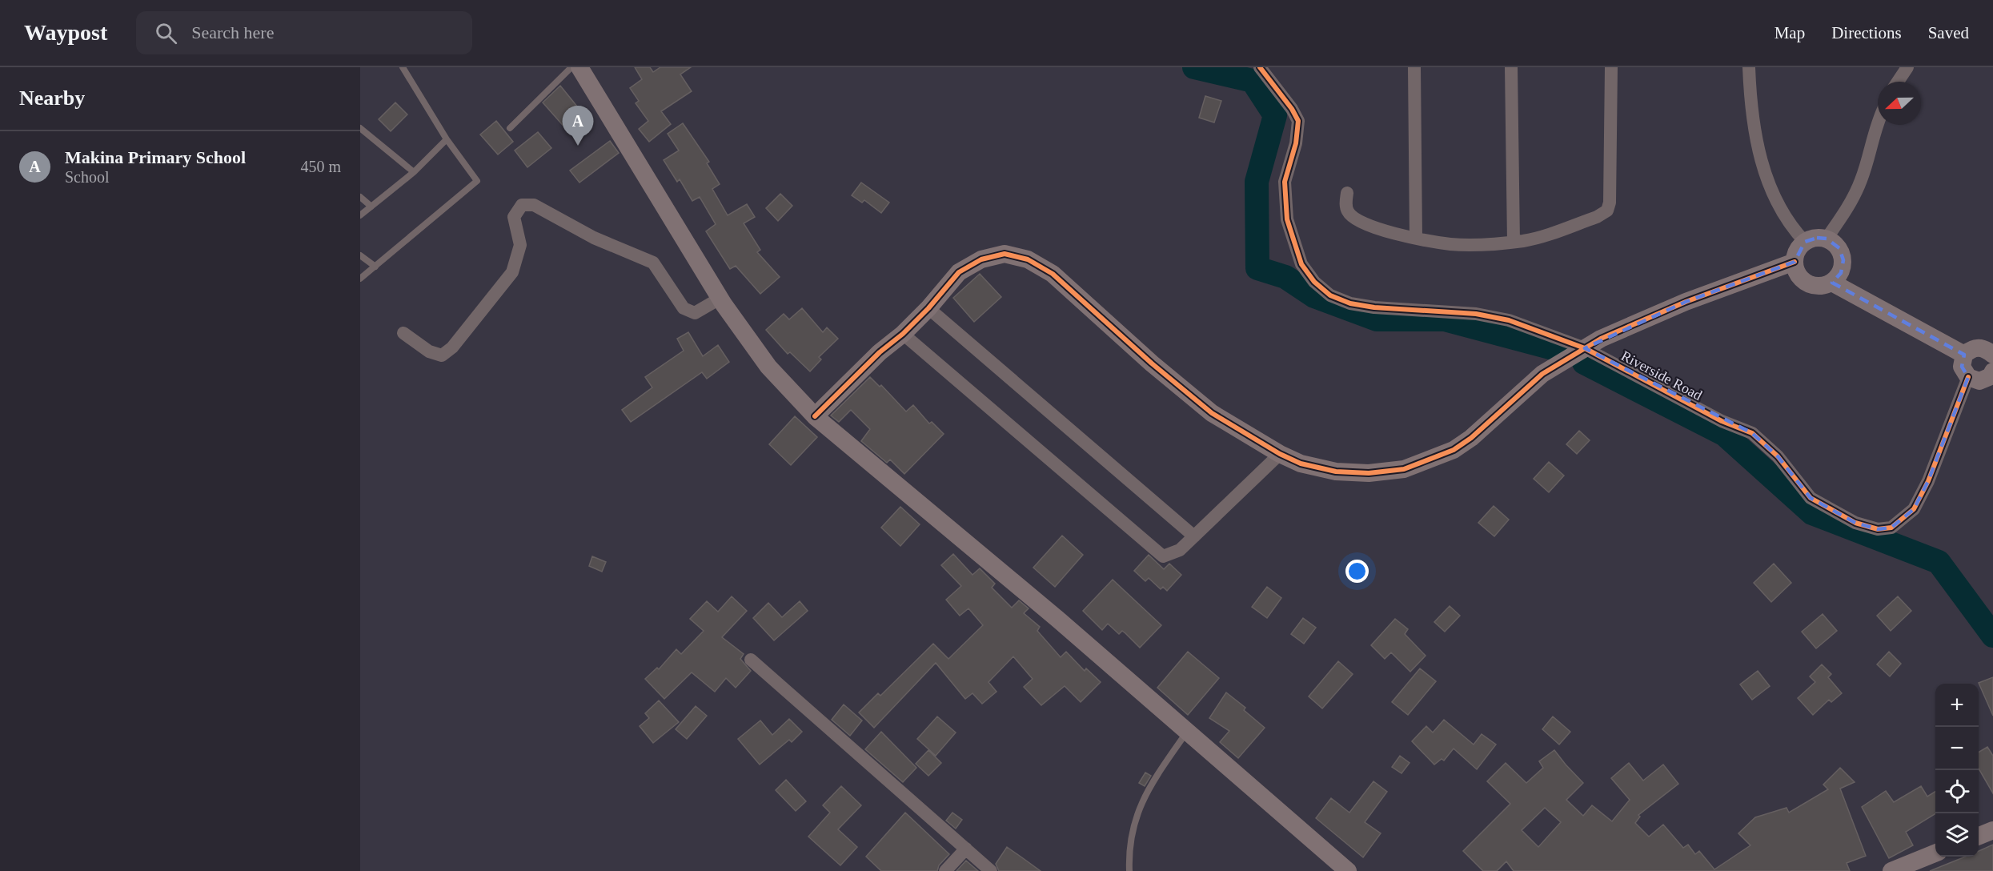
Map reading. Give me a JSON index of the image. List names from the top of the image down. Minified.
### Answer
{"streets":{"street":["Riverside Road"]},"north":"left","page":{"header":"Waypost","search":"Search here","nav":["Map","Directions","Saved"],"heading":"Nearby","pins":"A","list":[{"mark":"A","name":"Makina Primary School","note":"School","value":"450 m"}],"map_buttons":["+","−"]}}
